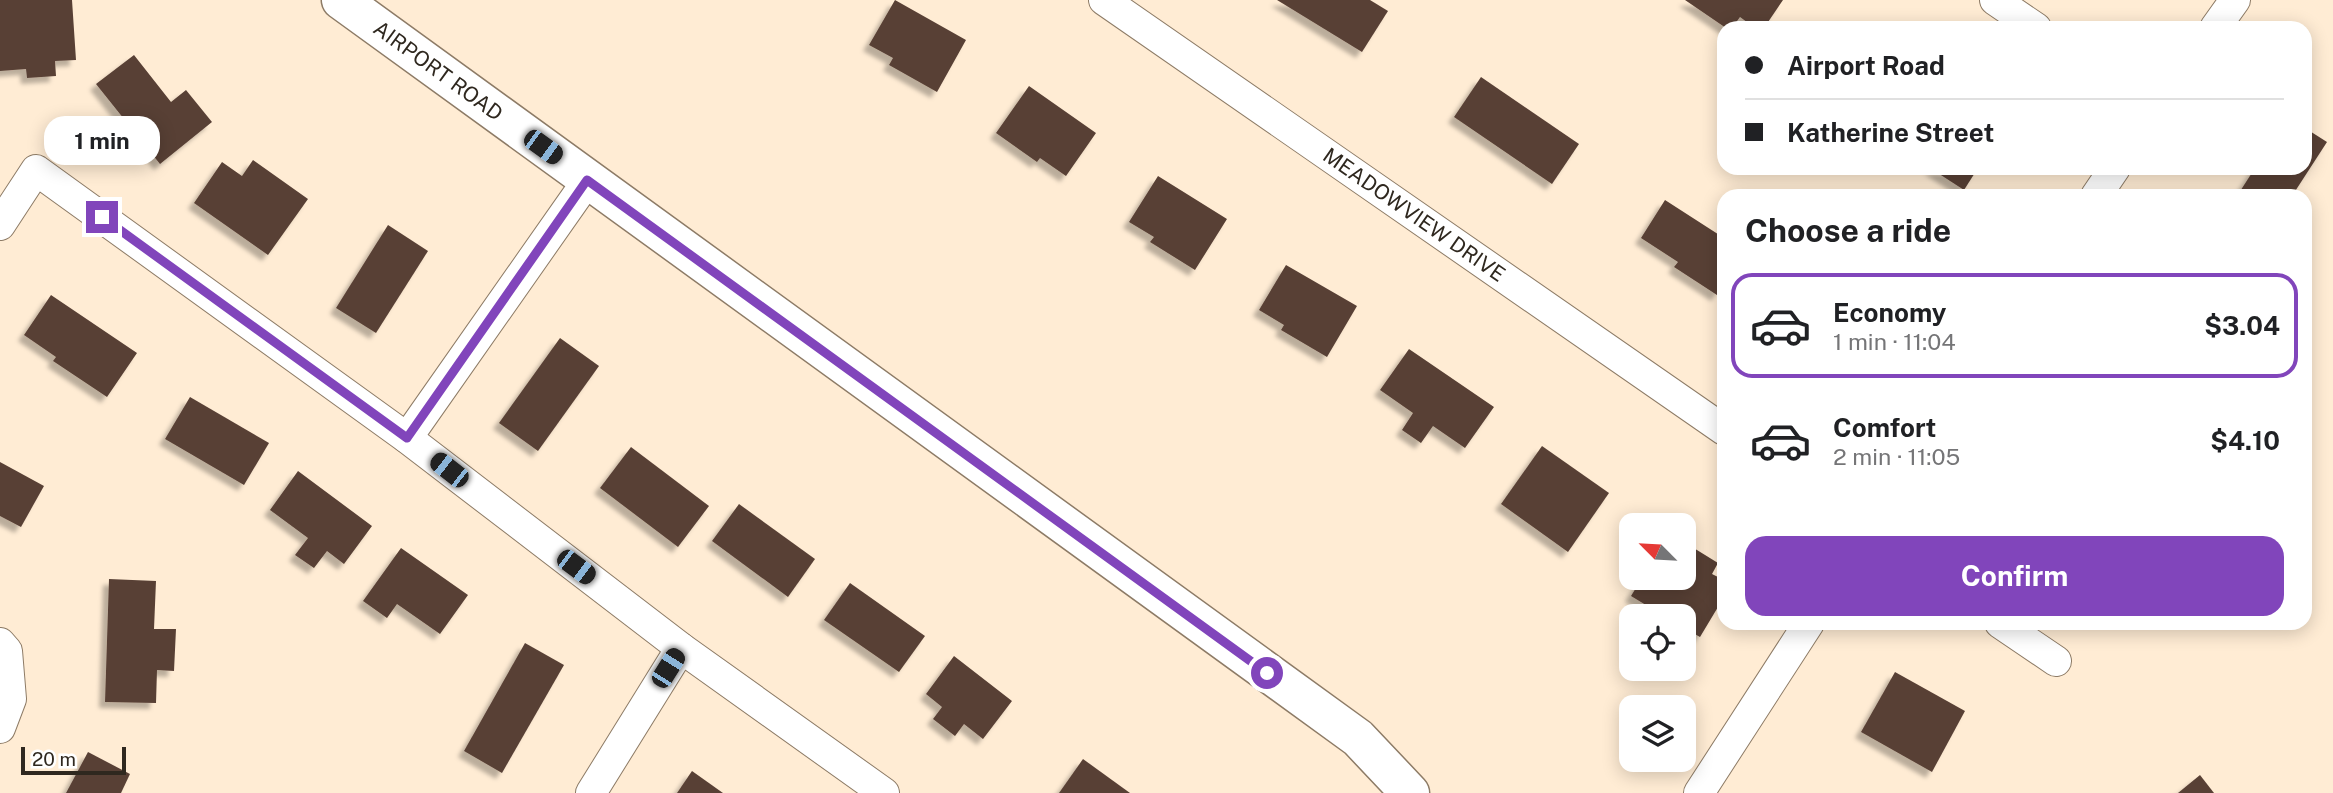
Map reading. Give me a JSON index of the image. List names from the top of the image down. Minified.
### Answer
{"streets":{"highway":["AIRPORT ROAD"],"street":["MEADOWVIEW DRIVE"]},"scale_bar":"20 m","north":"top left","page":{"banner":["Airport Road","Katherine Street"],"bubble":"1 min","heading":"Choose a ride","list":[{"name":"Economy","note":"1 min · 11:04","value":"$3.04"},{"name":"Comfort","note":"2 min · 11:05","value":"$4.10"}],"buttons":"Confirm","scale":"20 m"}}
